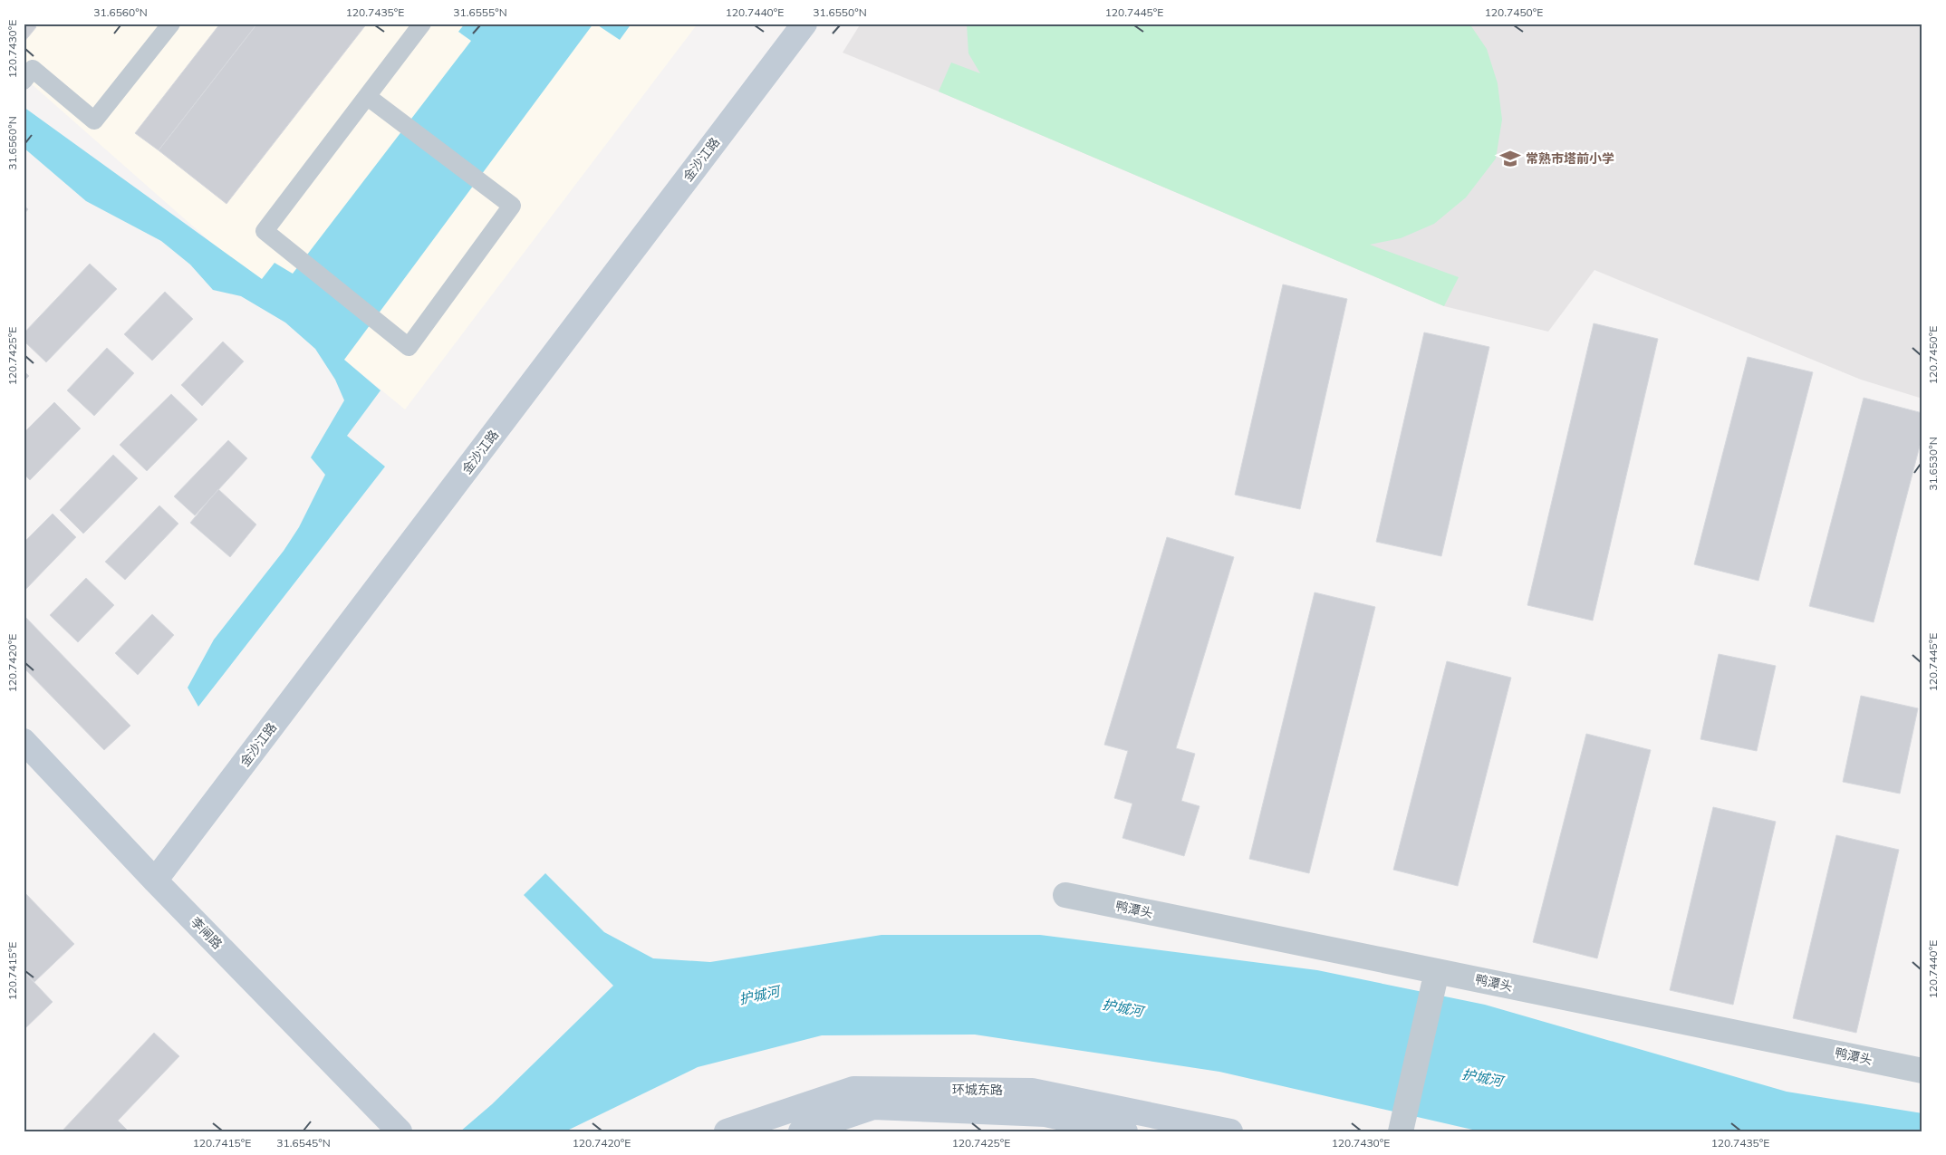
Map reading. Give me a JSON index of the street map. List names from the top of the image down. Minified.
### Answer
{"streets":{"street":["金沙江路","鸭潭头","李闸路","环城东路"]},"crossings":[["金沙江路","李闸路"]],"water":["护城河"],"places":{"school or university":["常熟市塔前小学"]},"coordinates":["31.6560°N","120.7435°E","31.6555°N","120.7440°E","31.6550°N","120.7445°E","120.7450°E","120.7430°E","120.7425°E","31.6530°N","120.7420°E","120.7415°E","31.6545°N"]}
